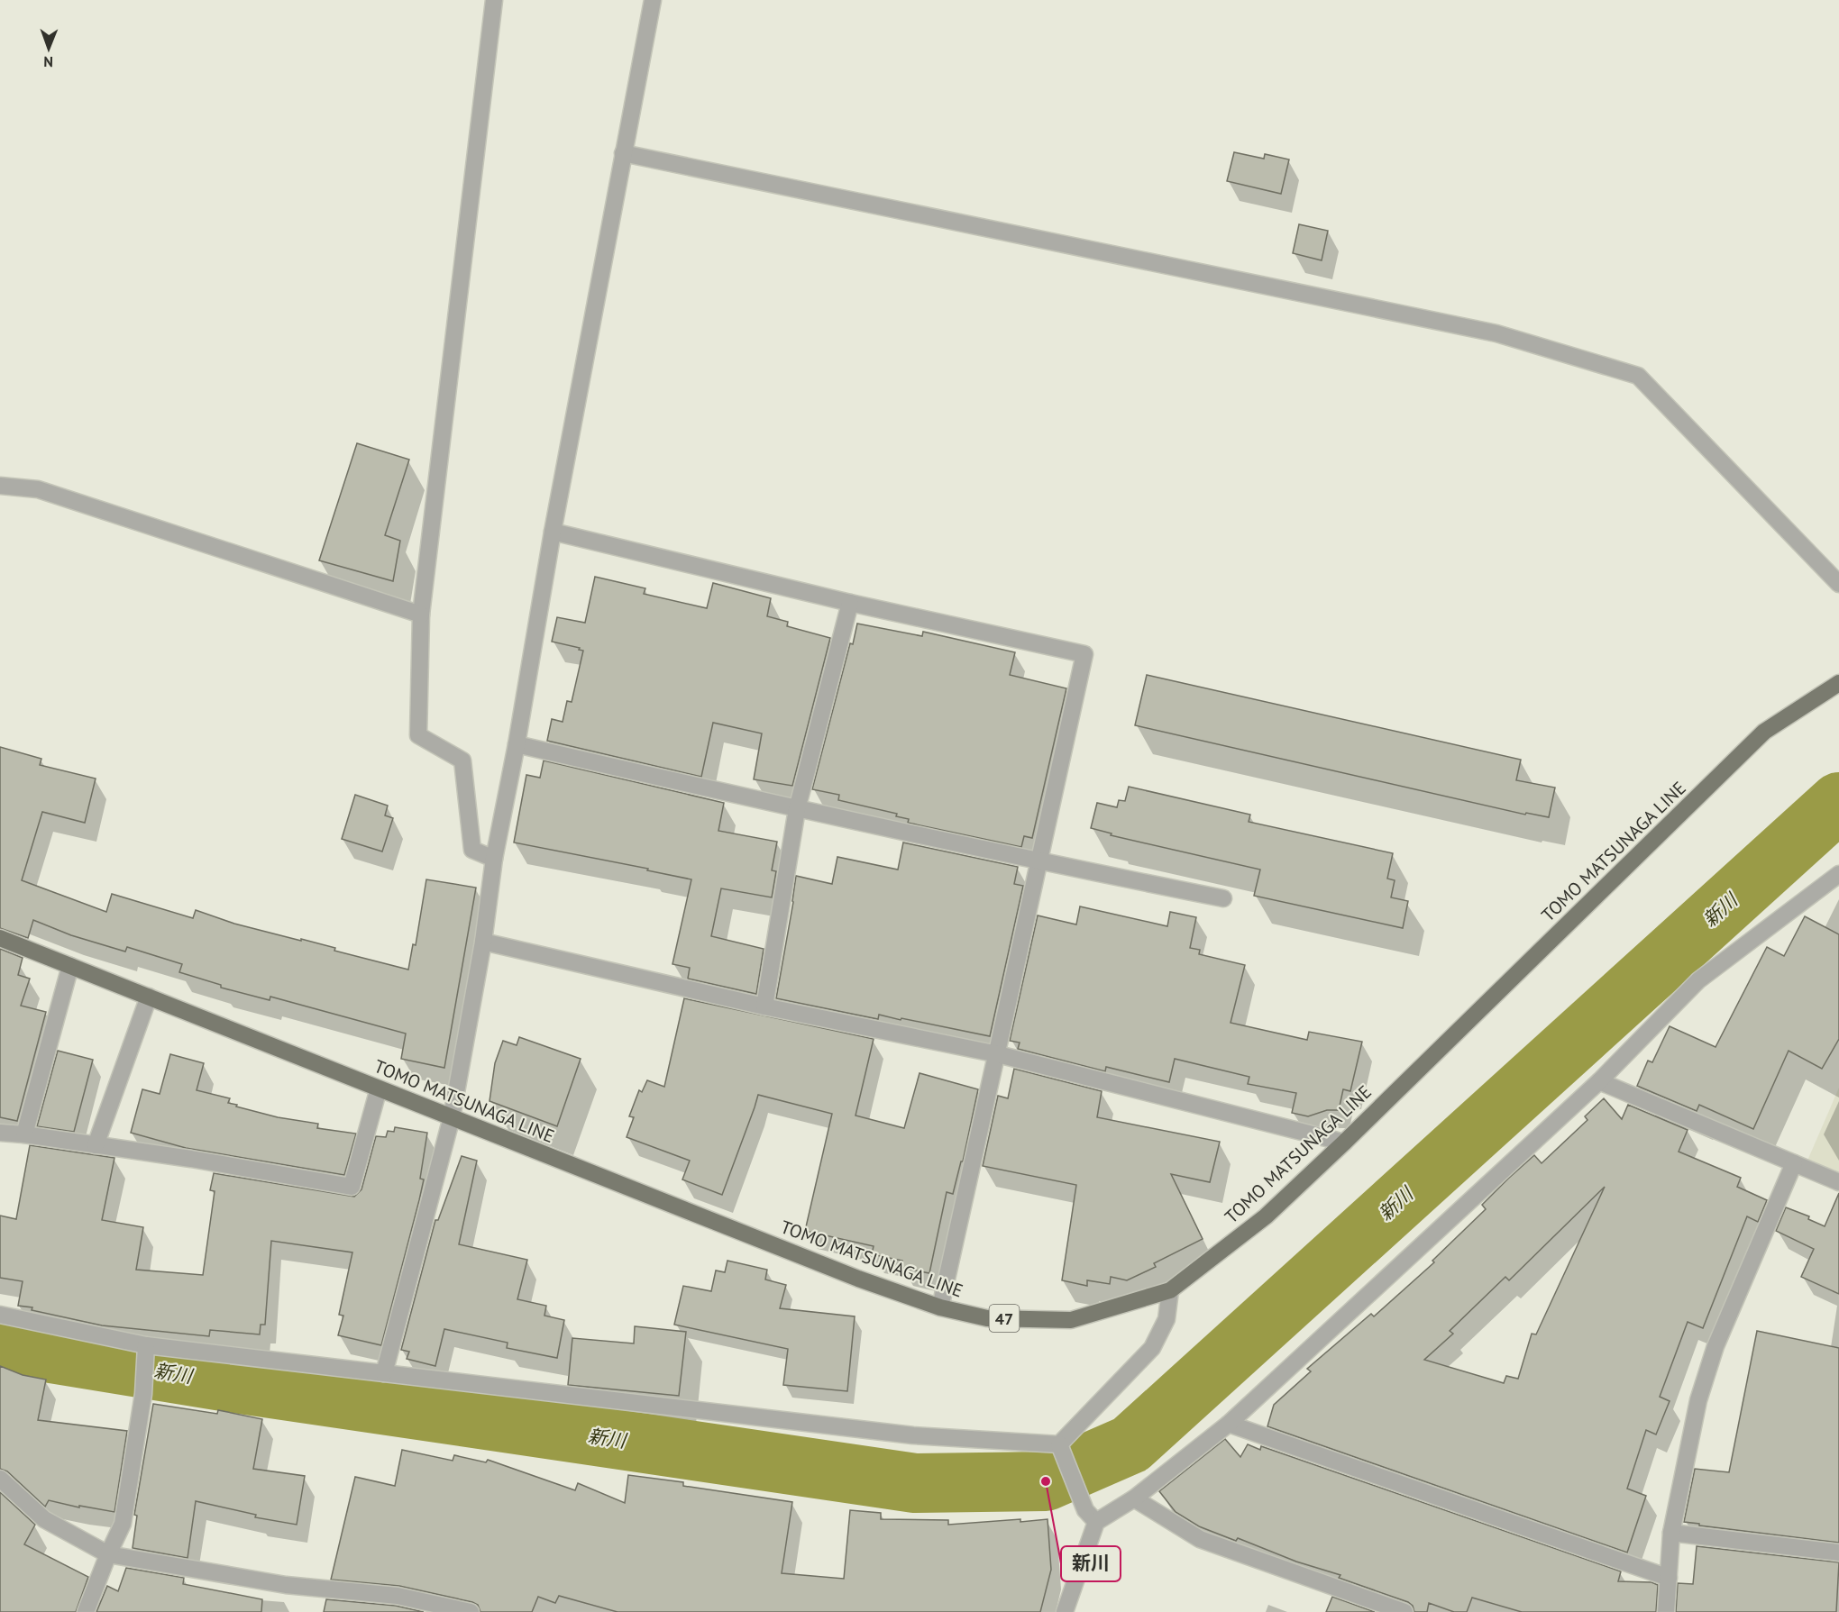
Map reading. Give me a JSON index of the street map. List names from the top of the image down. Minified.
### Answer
{"streets":{"main road":["TOMO MATSUNAGA LINE","47"]},"water":["新川"],"places":["新川"],"north":"bottom"}
